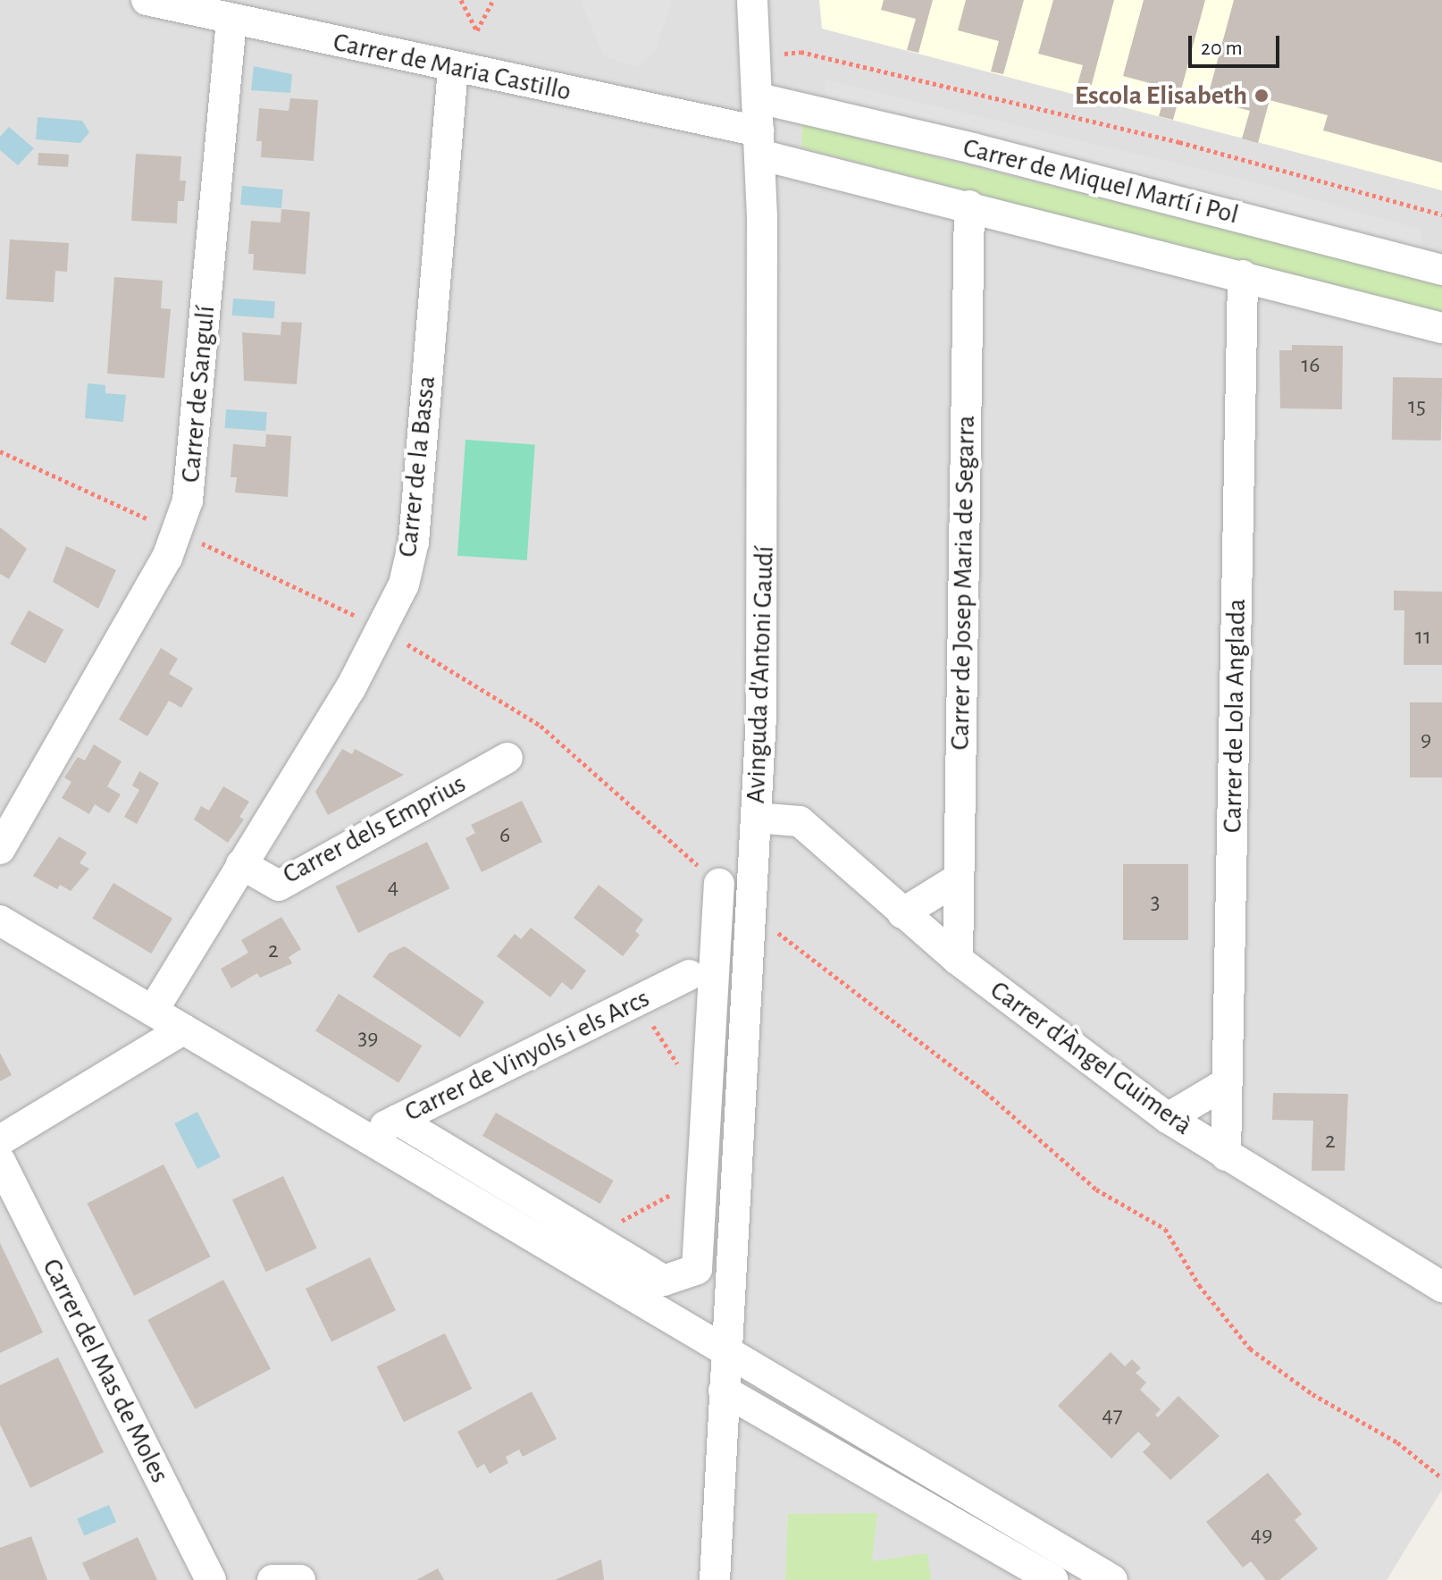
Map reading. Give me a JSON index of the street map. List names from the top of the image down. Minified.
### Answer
{"streets":{"street":["Carrer de Maria Castillo","Carrer de Miquel Martí i Pol","Carrer de Sangulí","Carrer de la Bassa","Carrer de Josep Maria de Segarra","Avinguda d'Antoni Gaudí","Carrer de Lola Anglada","Carrer dels Emprius","Carrer de Vinyols i els Arcs","Carrer d'Àngel Guimerà","Carrer del Mas de Moles"]},"crossings":[["Carrer de Maria Castillo","Carrer de Miquel Martí i Pol"],["Carrer de Maria Castillo","Carrer de Sangulí"],["Carrer de Maria Castillo","Carrer de la Bassa"],["Carrer de Maria Castillo","Avinguda d'Antoni Gaudí"],["Carrer de Miquel Martí i Pol","Carrer de Josep Maria de Segarra"],["Carrer de Miquel Martí i Pol","Avinguda d'Antoni Gaudí"],["Carrer de Miquel Martí i Pol","Carrer de Lola Anglada"],["Carrer de la Bassa","Carrer dels Emprius"],["Carrer de Josep Maria de Segarra","Carrer d'Àngel Guimerà"],["Avinguda d'Antoni Gaudí","Carrer d'Àngel Guimerà"],["Carrer de Lola Anglada","Carrer d'Àngel Guimerà"]],"places":["Escola Elisabeth"],"house_numbers":["16","15","11","9","6","4","3","2","39","2","47","49"],"scale_bar":"20 m"}
